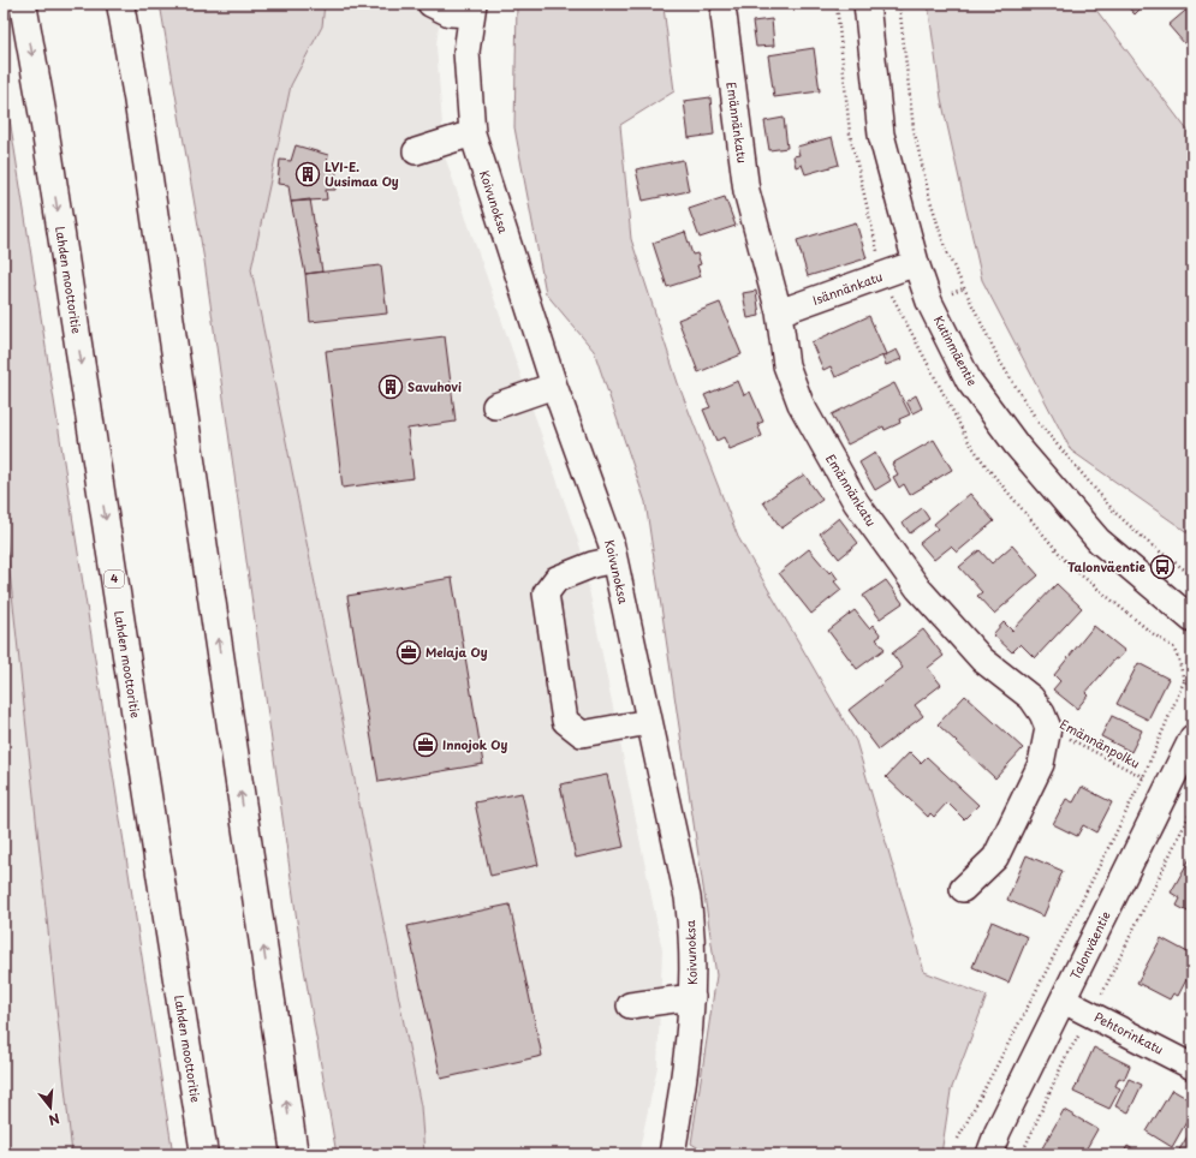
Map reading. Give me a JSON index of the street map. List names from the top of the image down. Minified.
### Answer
{"streets":{"highway":["Lahden moottoritie","4"],"street":["Emännänkatu","Koivunoksa","Isännänkatu","Kutinmäentie","Talonväentie","Pehtorinkatu"],"path":["Emännänpolku"]},"crossings":[["Emännänkatu","Isännänkatu"],["Emännänkatu","Emännänpolku"],["Isännänkatu","Kutinmäentie"],["Talonväentie","Pehtorinkatu"]],"places":{"building":["LVI-E. Uusimaa Oy","Savuhovi"],"bus stop":["Talonväentie"],"office":["Melaja Oy","Innojok Oy"]},"north":"bottom"}
